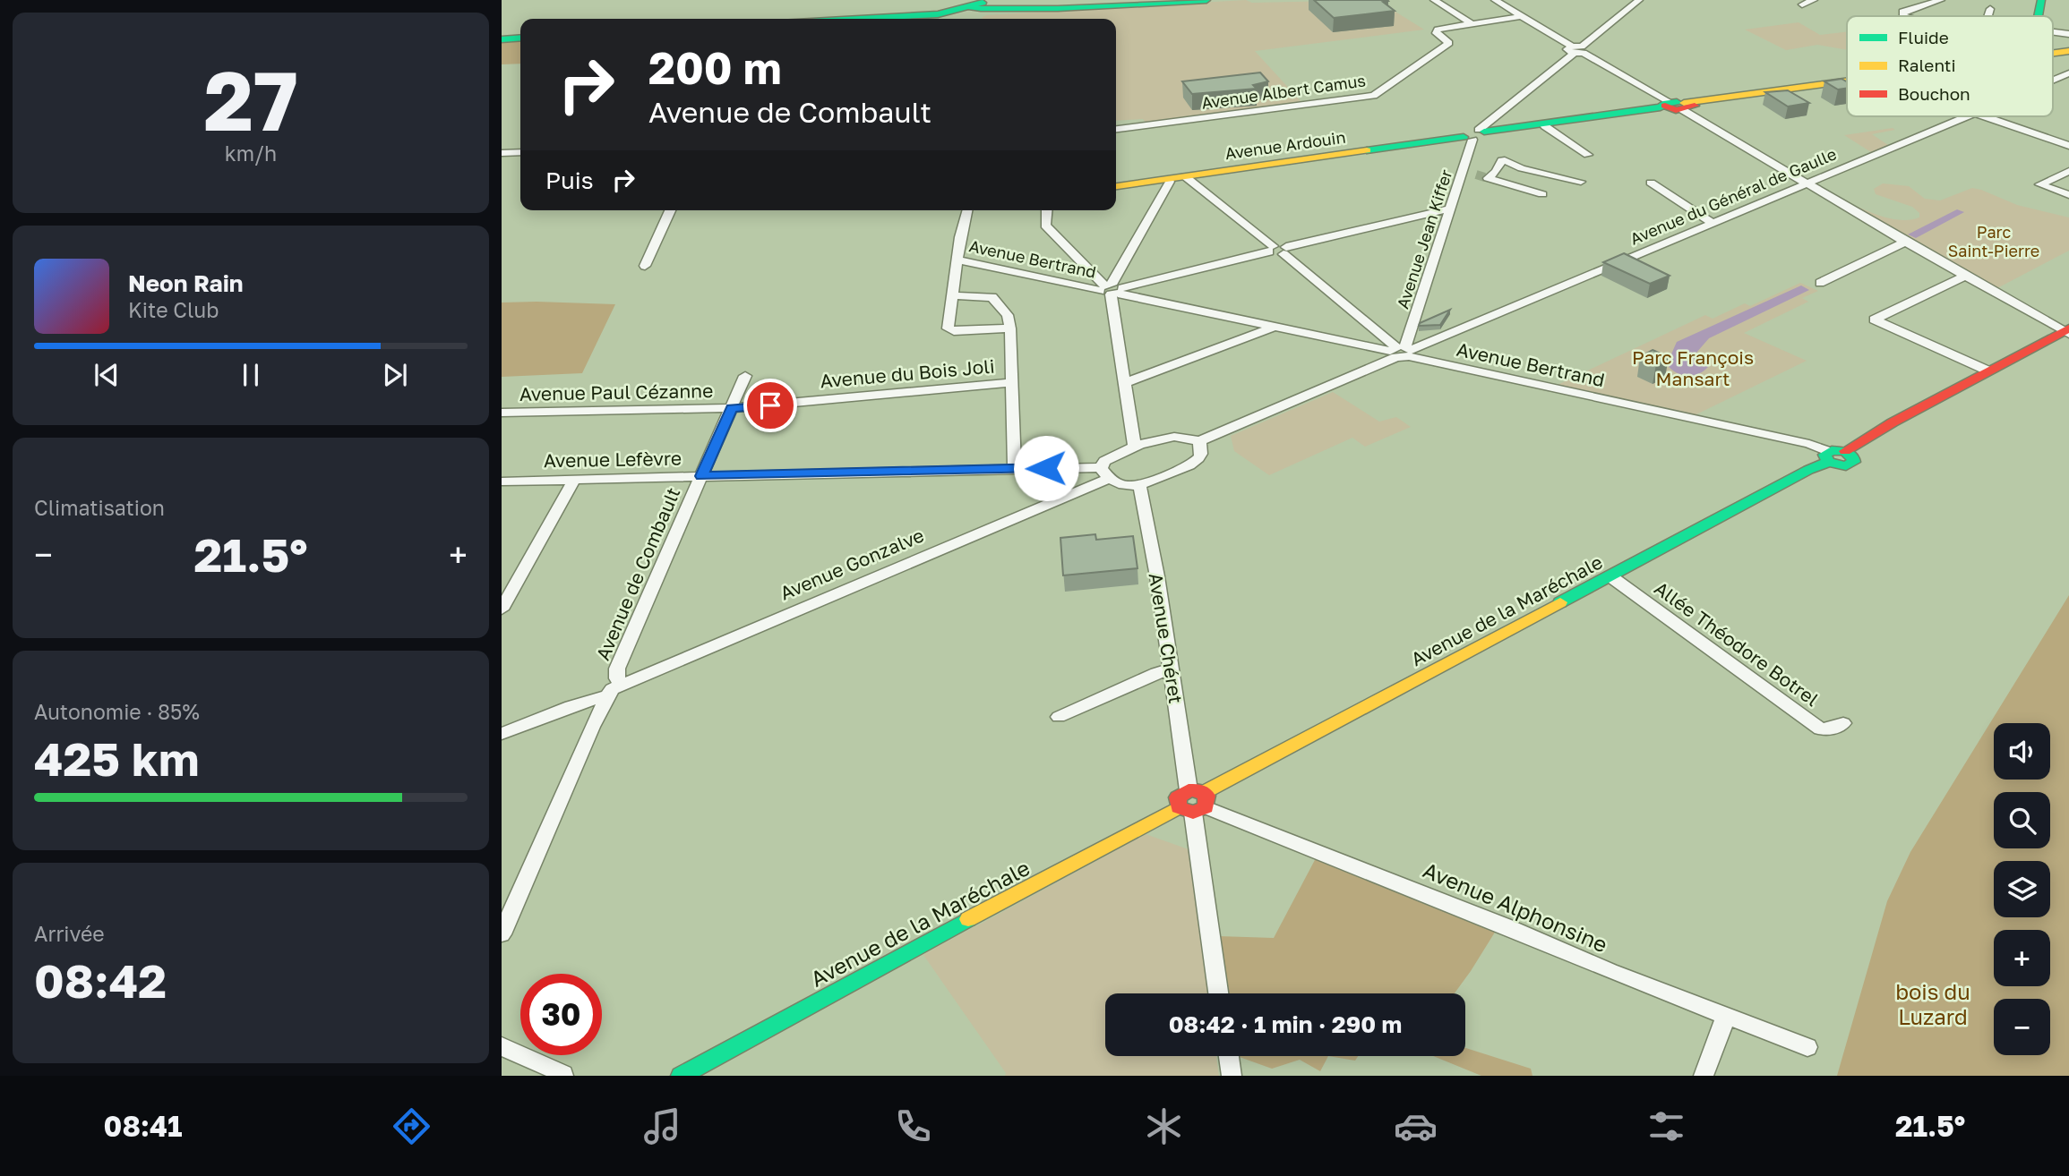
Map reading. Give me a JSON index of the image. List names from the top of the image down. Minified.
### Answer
{"streets":{"street":["Avenue Albert Camus","Avenue Ardouin","Avenue du Général de Gaulle","Avenue Jean Kiffer","Avenue Bertrand","Avenue du Bois Joli","Avenue Paul Cézanne","Avenue Lefèvre","Avenue Gonzalve","Avenue de Combault","Avenue de la Maréchale","Avenue Chéret","Allée Théodore Botrel","Avenue Alphonsine"]},"crossings":[["Avenue Ardouin","Avenue Jean Kiffer"],["Avenue du Général de Gaulle","Avenue Jean Kiffer"],["Avenue du Général de Gaulle","Avenue Bertrand"],["Avenue du Général de Gaulle","Avenue Gonzalve"],["Avenue Jean Kiffer","Avenue Bertrand"],["Avenue Bertrand","Avenue de la Maréchale"],["Avenue du Bois Joli","Avenue Paul Cézanne"],["Avenue du Bois Joli","Avenue de Combault"],["Avenue Paul Cézanne","Avenue de Combault"],["Avenue Lefèvre","Avenue Gonzalve"],["Avenue Lefèvre","Avenue de Combault"],["Avenue Gonzalve","Avenue de Combault"],["Avenue de la Maréchale","Avenue Chéret"],["Avenue de la Maréchale","Allée Théodore Botrel"],["Avenue de la Maréchale","Avenue Alphonsine"],["Avenue Chéret","Avenue Alphonsine"]],"parks":["Parc Saint-Pierre","Parc François Mansart","bois du Luzard"],"legend":["Fluide","Ralenti","Bouchon"],"page":{"tile":[["27","km/h"],"Climatisation",["Autonomie · 85%","425 km"],["Arrivée","08:42"]],"turn":["200 m","Avenue de Combault"],"then":"Puis","song":["Neon Rain","Kite Club"],"heat":["−","21.5°","+"],"map_buttons":["+","−"],"limit":"30","trip":"08:42 · 1 min · 290 m","tabs":["08:41","21.5°"]}}
